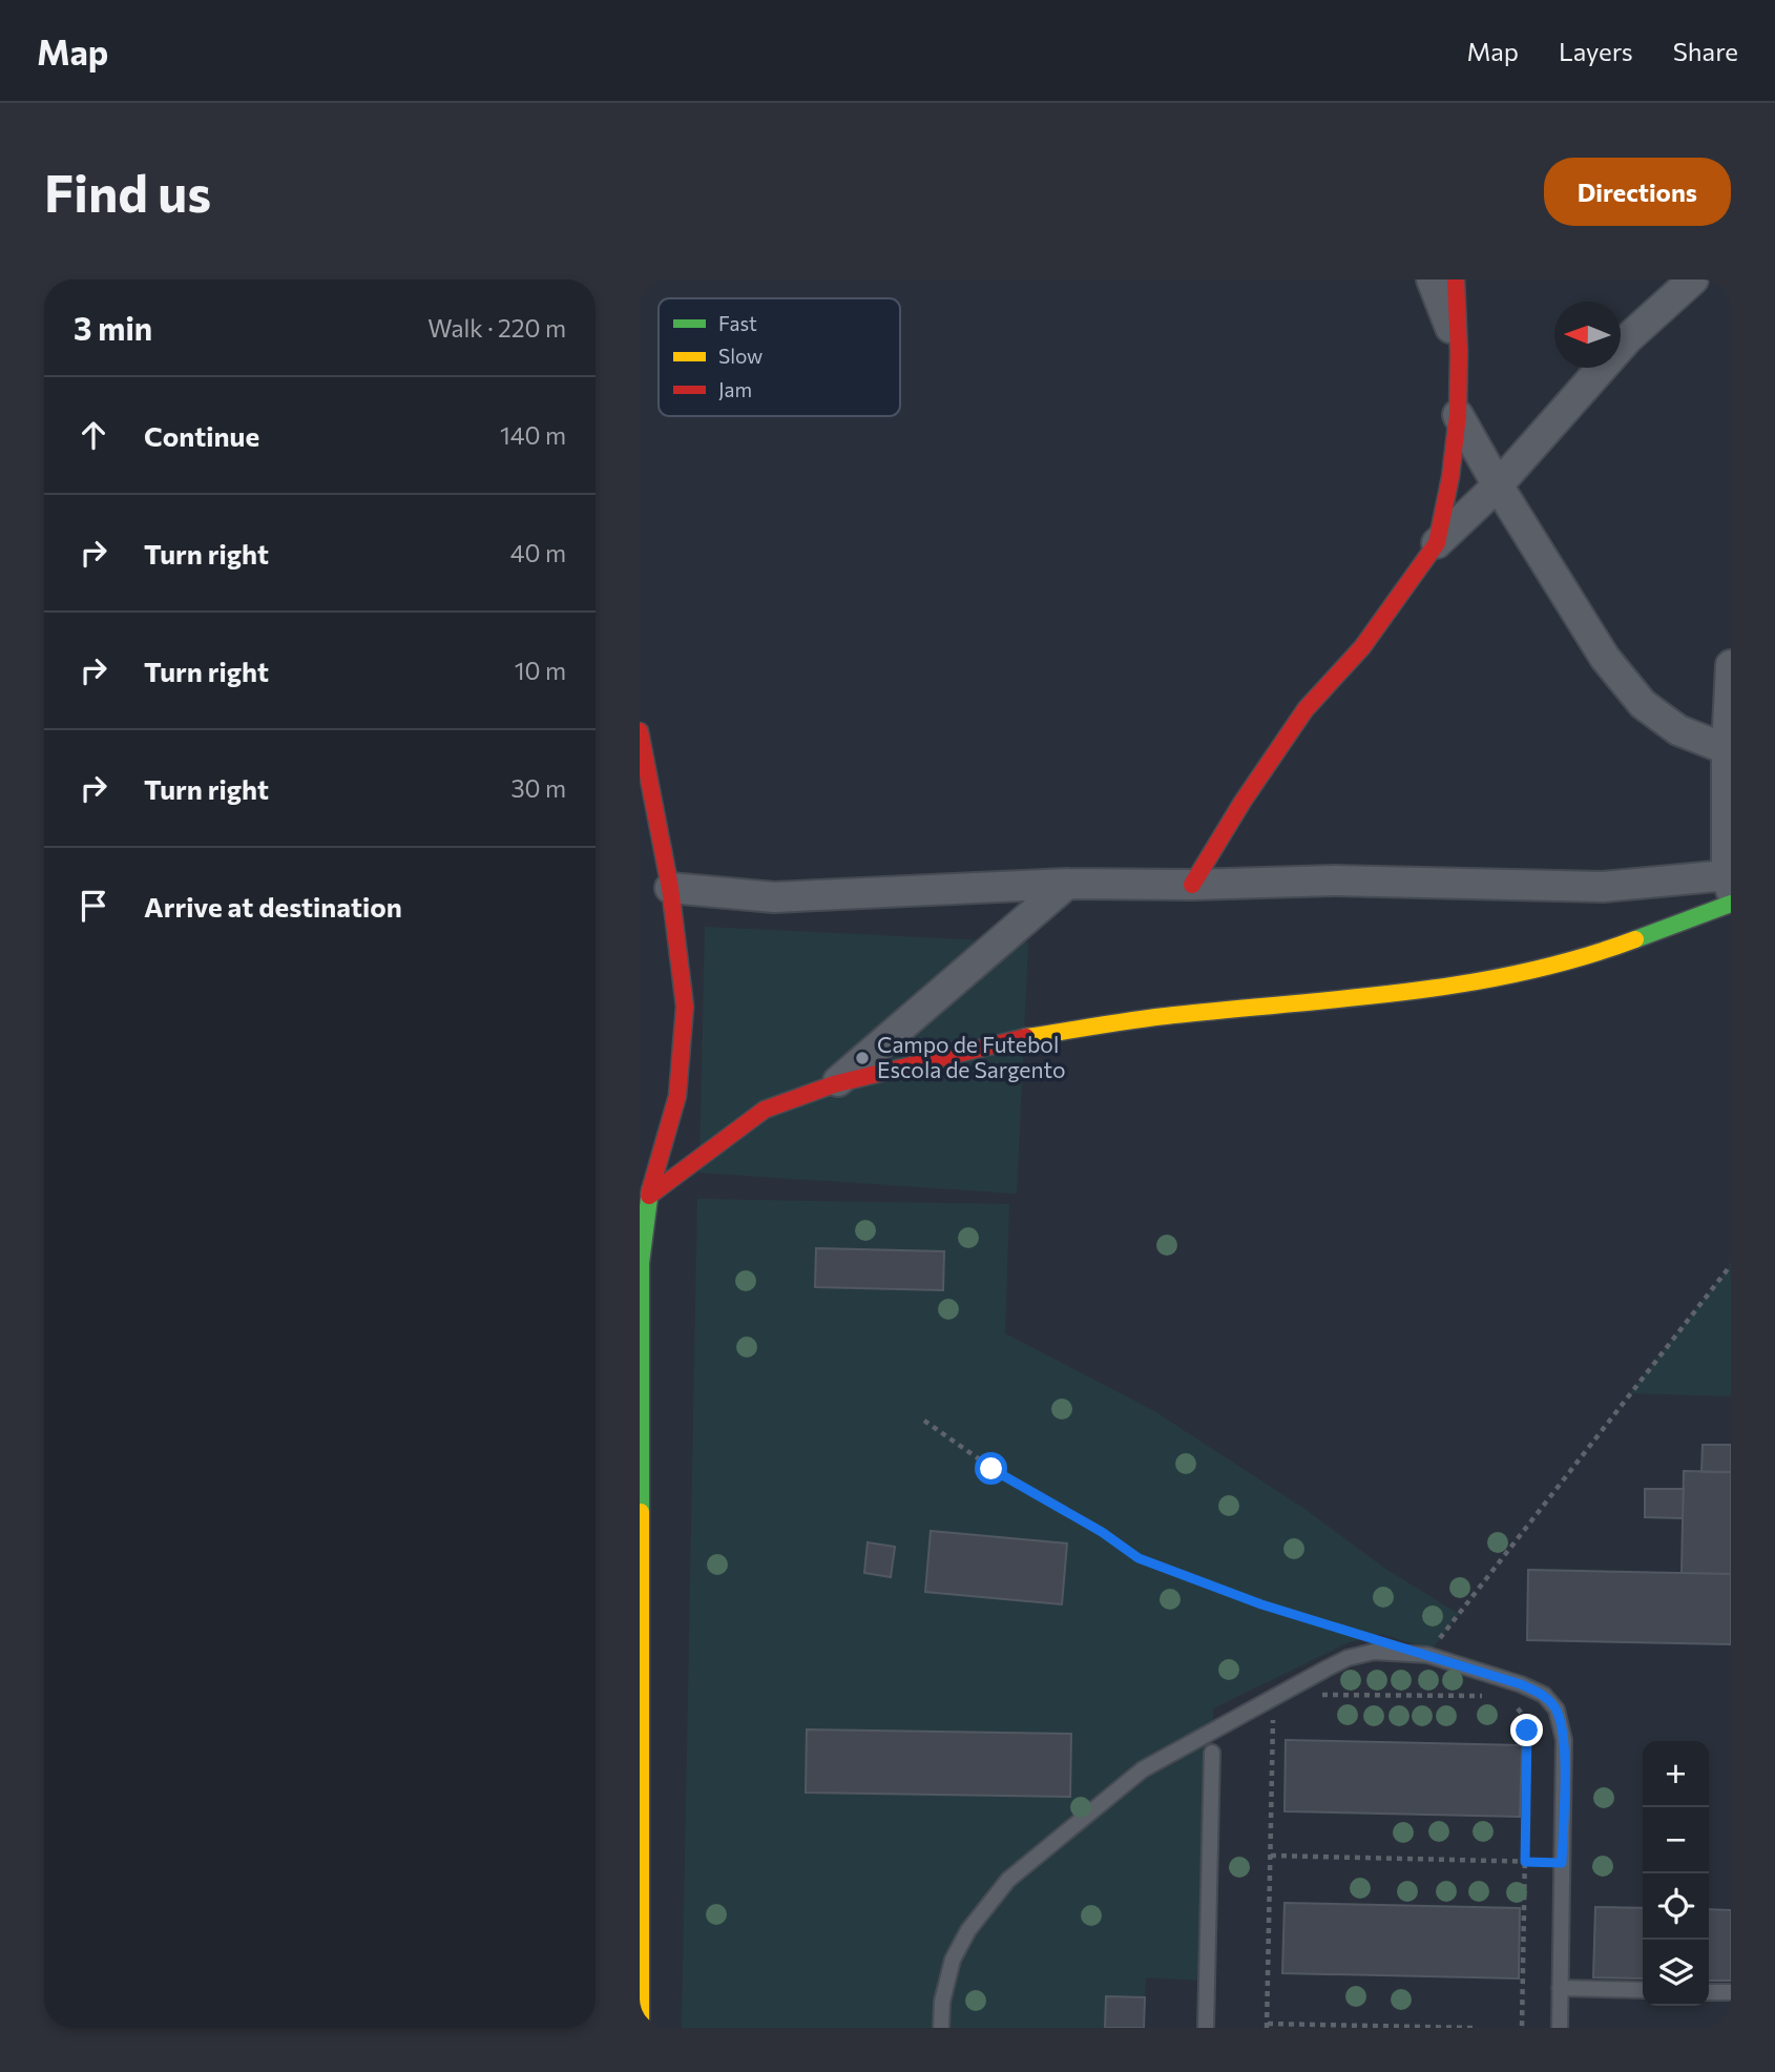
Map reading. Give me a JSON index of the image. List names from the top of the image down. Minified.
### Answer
{"places":["Campo de Futebol Escola de Sargento"],"legend":["Fast","Slow","Jam"],"north":"left","page":{"header":"Map","nav":["Map","Layers","Share"],"buttons":"Directions","title":"Find us","heading":["3 min","Walk · 220 m"],"list":[["Continue","140 m"],["Turn right","40 m"],["Turn right","10 m"],["Turn right","30 m"],"Arrive at destination"],"map_buttons":["+","−"]}}
